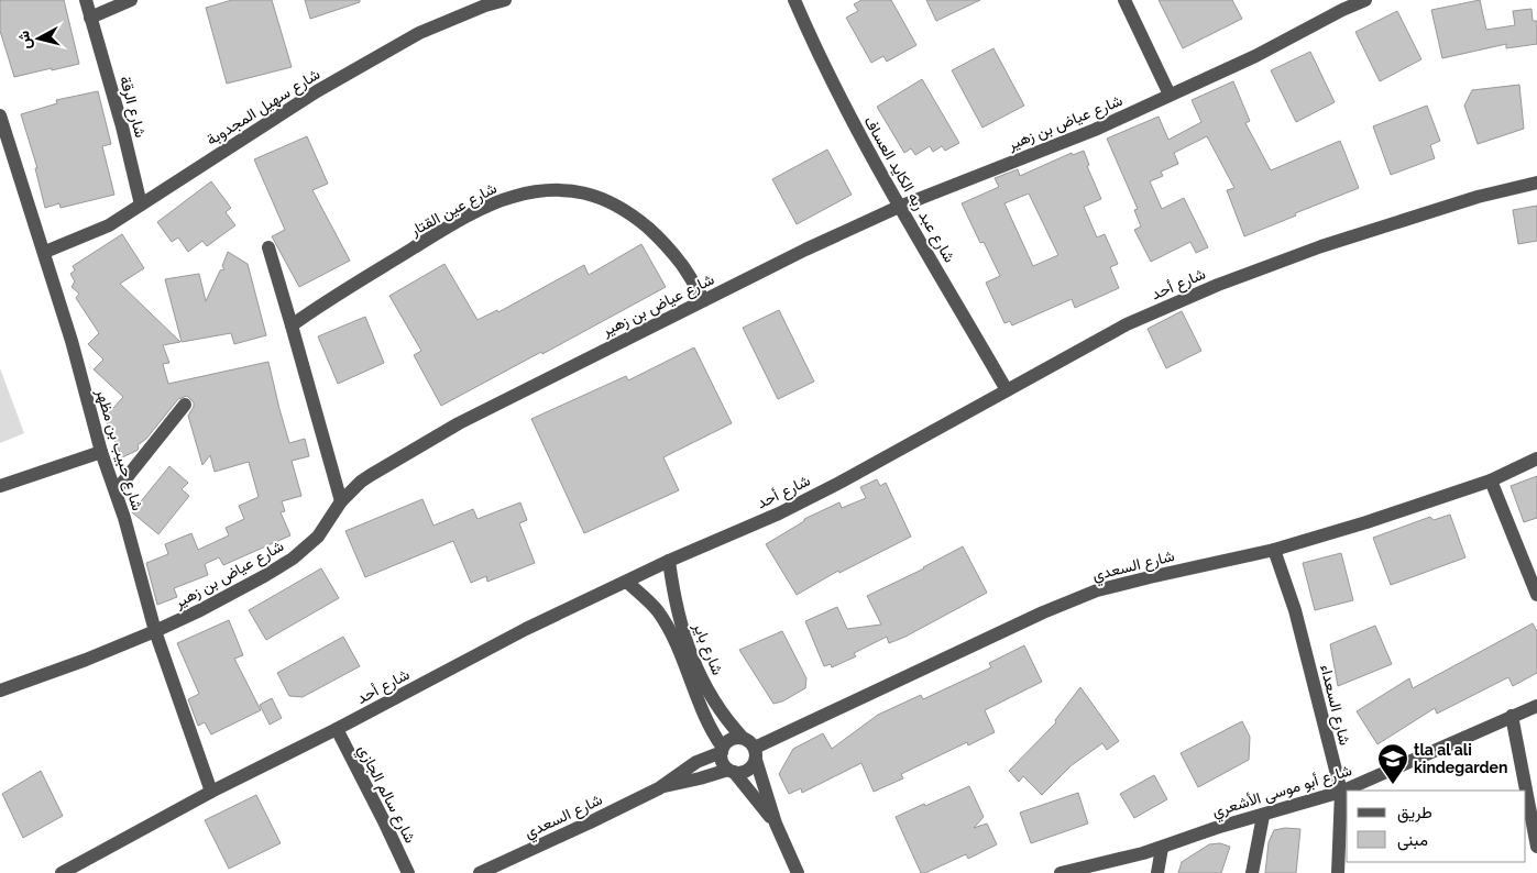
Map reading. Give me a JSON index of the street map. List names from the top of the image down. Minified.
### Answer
{"streets":{"street":["شارع الرقة","شارع سهيل المجدوبة","شارع عياض بن زهير","شارع عبد ربه الكايد العساف","شارع عين القتار","شارع أحد","شارع حبيب بن مظهر","شارع السعدي","شارع باير","شارع السعداء","شارع أبو موسى الأشعري","شارع سالم الجازي"]},"crossings":[["شارع الرقة","شارع سهيل المجدوبة"],["شارع سهيل المجدوبة","شارع حبيب بن مظهر"],["شارع عياض بن زهير","شارع عبد ربه الكايد العساف"],["شارع عياض بن زهير","شارع عين القتار"],["شارع عياض بن زهير","شارع حبيب بن مظهر"],["شارع عبد ربه الكايد العساف","شارع أحد"],["شارع أحد","شارع حبيب بن مظهر"],["شارع أحد","شارع باير"],["شارع أحد","شارع سالم الجازي"],["شارع السعدي","شارع باير"],["شارع السعدي","شارع السعداء"],["شارع السعداء","شارع أبو موسى الأشعري"]],"places":{"school or university":["tla al ali kindegarden"]},"legend":["طريق","مبنى"],"north":"left"}
